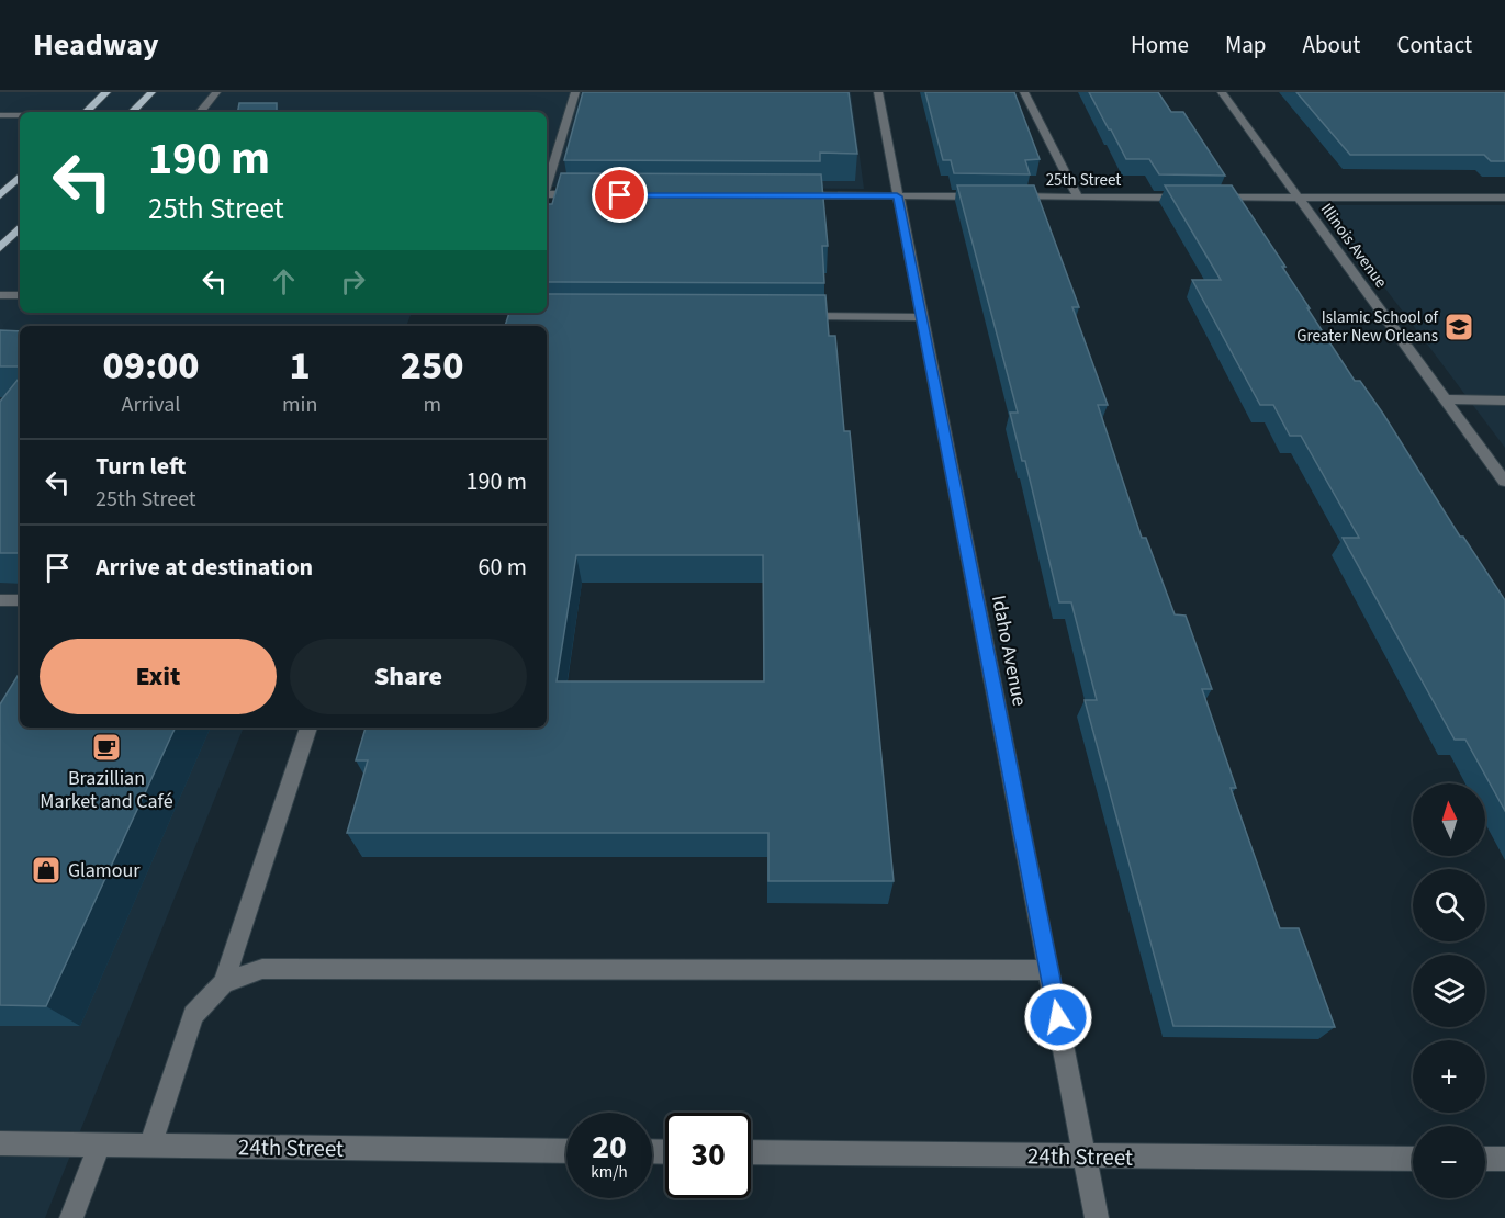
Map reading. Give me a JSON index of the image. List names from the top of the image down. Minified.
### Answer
{"streets":{"street":["25th Street","Illinois Avenue","Idaho Avenue","24th Street"]},"crossings":[["Idaho Avenue","24th Street"]],"places":{"school or university":["Islamic School of Greater New Orleans"],"cafe":["Brazillian Market and Café"],"shop":["Glamour"]},"north":"top","page":{"header":"Headway","nav":["Home","Map","About","Contact"],"turn":["190 m","25th Street"],"eta":["09:00","Arrival","1","min","250","m"],"list":[{"name":"Turn left","note":"25th Street","value":"190 m"},{"name":"Arrive at destination","value":"60 m"}],"buttons":["Exit","Share"],"map_buttons":["+","−"],"speed":"20 km/h","limit":"30"}}
